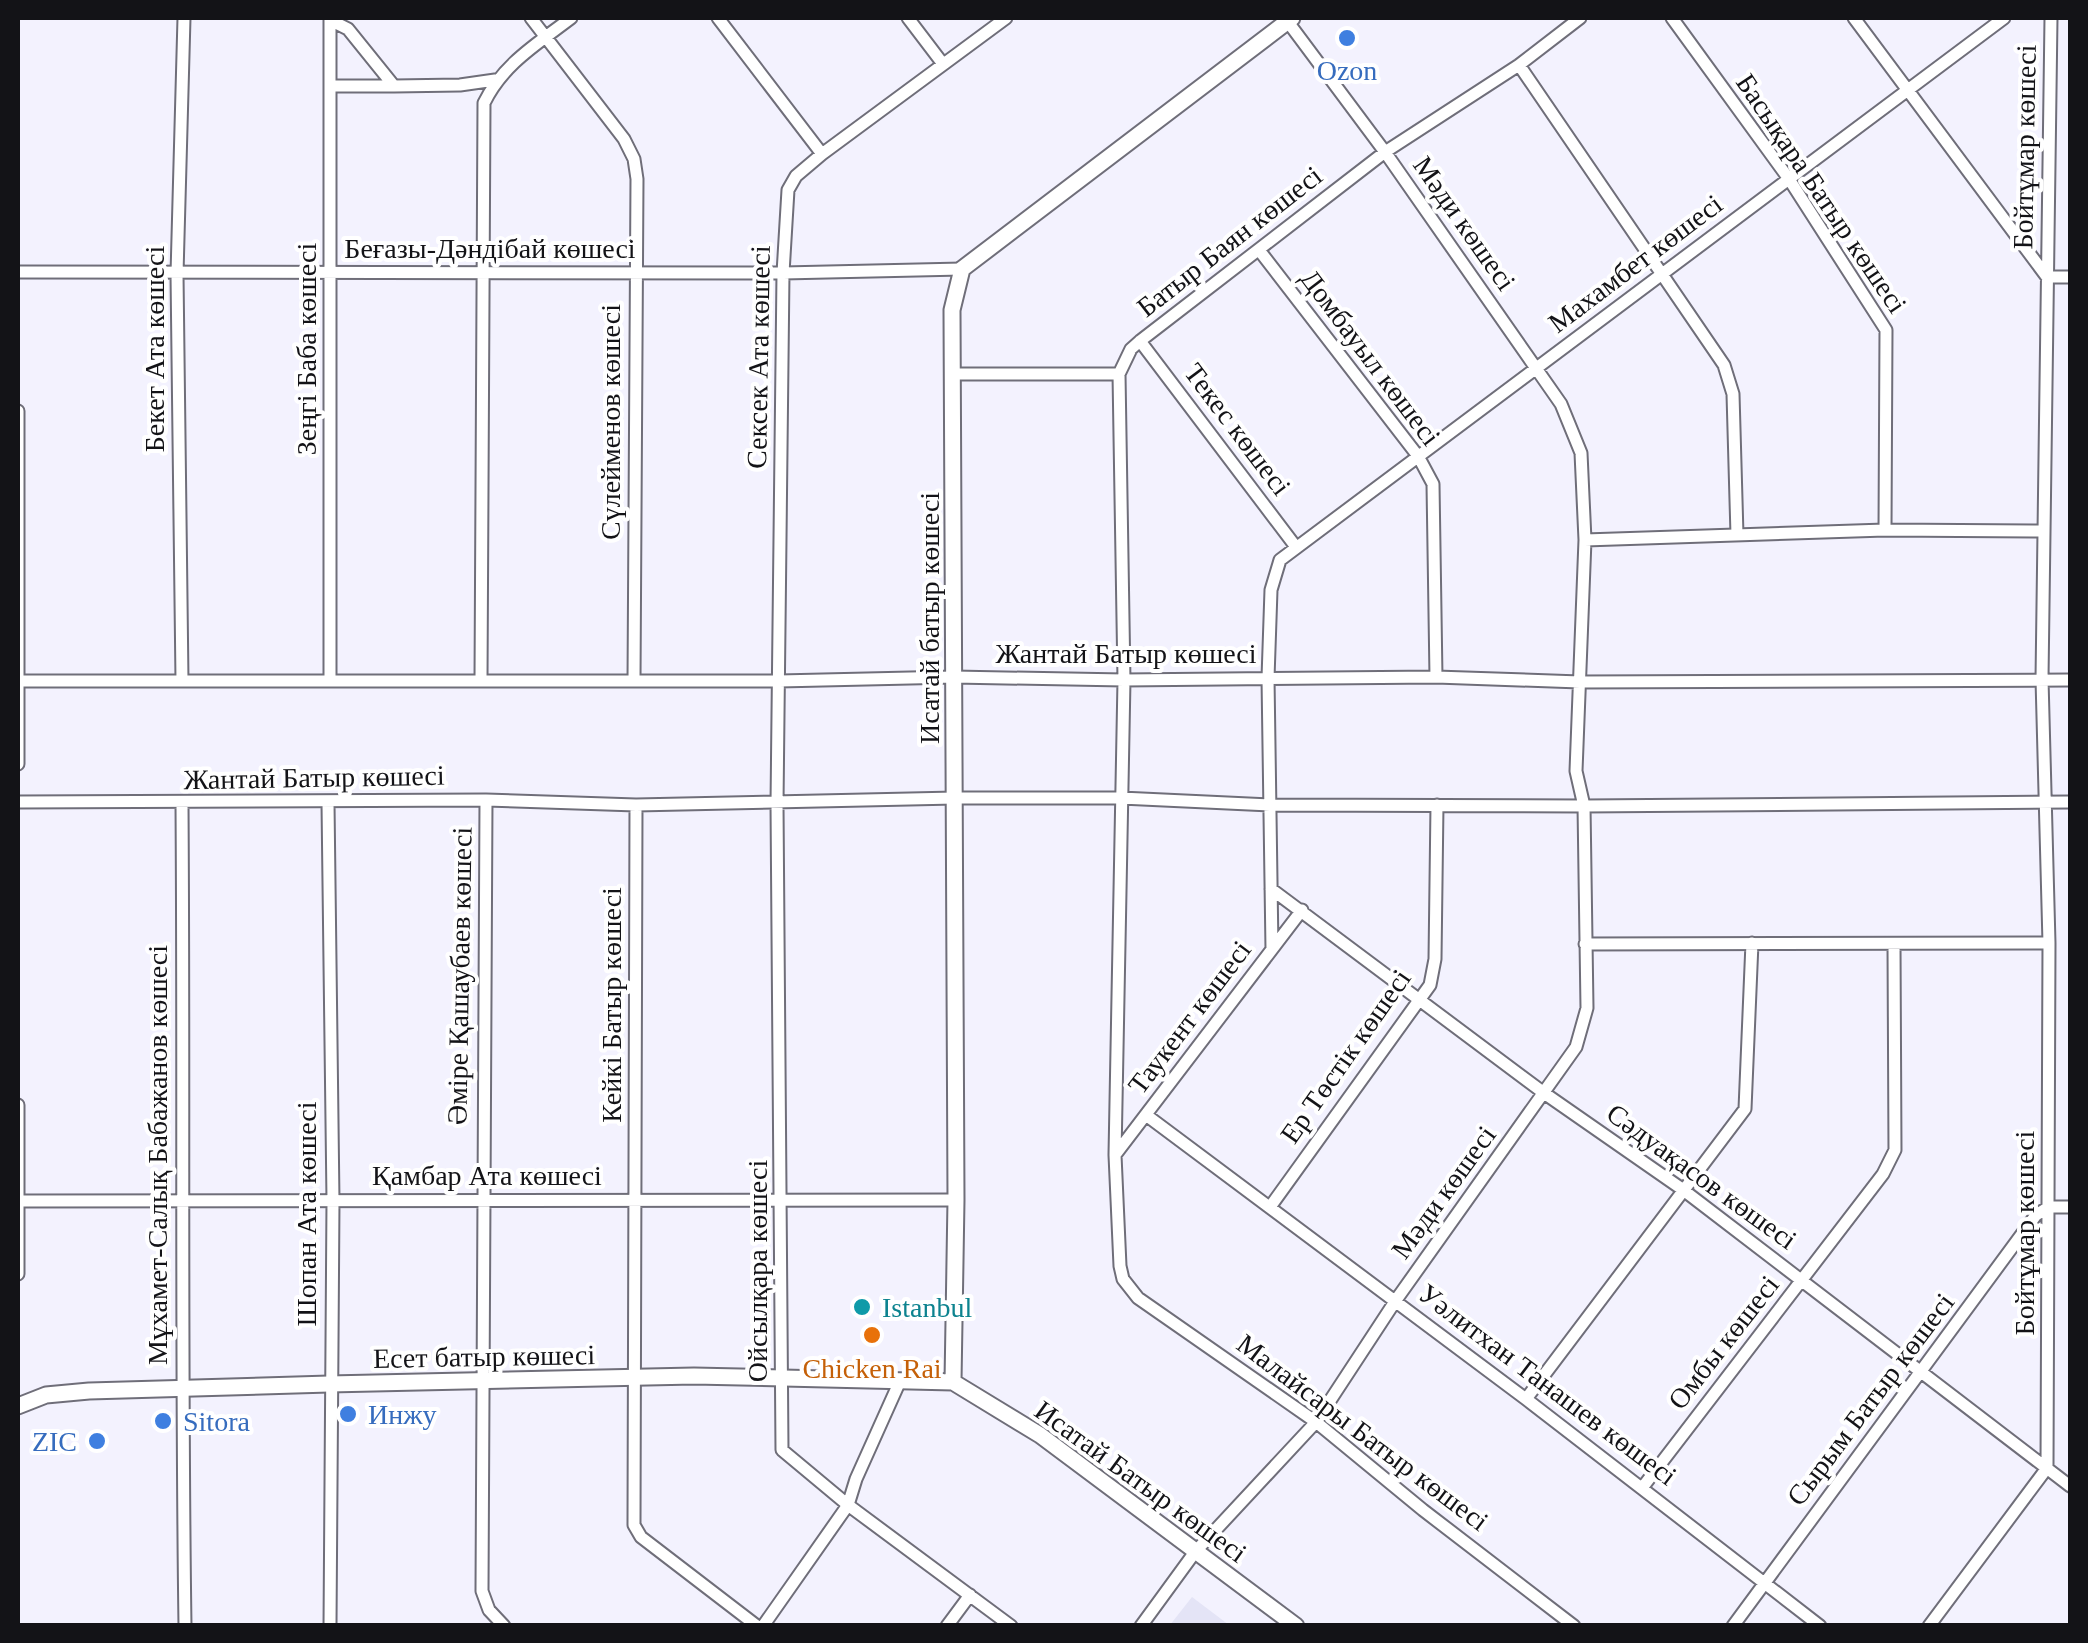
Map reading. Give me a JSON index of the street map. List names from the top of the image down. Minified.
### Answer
{"streets":{"street":["Бойтұмар көшесі","Басықара Батыр көшесі","Мәди көшесі","Батыр Баян көшесі","Беғазы-Дәндібай көшесі","Махамбет көшесі","Бекет Ата көшесі","Зеңгі Баба көшесі","Сексек Ата көшесі","Домбауыл көшесі","Сүлейменов көшесі","Текес көшесі","Исатай батыр көшесі","Жантай Батыр көшесі","Әміре Қашаубаев көшесі","Кейкі Батыр көшесі","Таукент көшесі","Ер Төстік көшесі","Мұхамет-Салық Бабажанов көшесі","Қамбар Ата көшесі","Сәдуақасов көшесі","Шопан Ата көшесі","Ойсылқара көшесі","Омбы көшесі","Есет батыр көшесі","Уәлитхан Танашев көшесі","Сырым Батыр көшесі","Малайсары Батыр көшесі","Исатай Батыр көшесі"]},"crossings":[["Бойтұмар көшесі","Жантай Батыр көшесі"],["Бойтұмар көшесі","Сәдуақасов көшесі"],["Бойтұмар көшесі","Сырым Батыр көшесі"],["Басықара Батыр көшесі","Махамбет көшесі"],["Мәди көшесі","Батыр Баян көшесі"],["Мәди көшесі","Махамбет көшесі"],["Мәди көшесі","Жантай Батыр көшесі"],["Мәди көшесі","Сәдуақасов көшесі"],["Мәди көшесі","Уәлитхан Танашев көшесі"],["Мәди көшесі","Малайсары Батыр көшесі"],["Мәди көшесі","Исатай Батыр көшесі"],["Батыр Баян көшесі","Домбауыл көшесі"],["Батыр Баян көшесі","Текес көшесі"],["Беғазы-Дәндібай көшесі","Бекет Ата көшесі"],["Беғазы-Дәндібай көшесі","Зеңгі Баба көшесі"],["Беғазы-Дәндібай көшесі","Сексек Ата көшесі"],["Беғазы-Дәндібай көшесі","Сүлейменов көшесі"],["Беғазы-Дәндібай көшесі","Исатай батыр көшесі"],["Махамбет көшесі","Домбауыл көшесі"],["Махамбет көшесі","Текес көшесі"],["Бекет Ата көшесі","Жантай Батыр көшесі"],["Зеңгі Баба көшесі","Жантай Батыр көшесі"],["Сексек Ата көшесі","Жантай Батыр көшесі"],["Сексек Ата көшесі","Ойсылқара көшесі"],["Домбауыл көшесі","Жантай Батыр көшесі"],["Сүлейменов көшесі","Жантай Батыр көшесі"],["Исатай батыр көшесі","Жантай Батыр көшесі"],["Исатай батыр көшесі","Қамбар Ата көшесі"],["Исатай батыр көшесі","Есет батыр көшесі"],["Исатай батыр көшесі","Исатай Батыр көшесі"],["Жантай Батыр көшесі","Әміре Қашаубаев көшесі"],["Жантай Батыр көшесі","Кейкі Батыр көшесі"],["Жантай Батыр көшесі","Ер Төстік көшесі"],["Жантай Батыр көшесі","Мұхамет-Салық Бабажанов көшесі"],["Жантай Батыр көшесі","Шопан Ата көшесі"],["Жантай Батыр көшесі","Ойсылқара көшесі"],["Жантай Батыр көшесі","Малайсары Батыр көшесі"],["Әміре Қашаубаев көшесі","Қамбар Ата көшесі"],["Әміре Қашаубаев көшесі","Есет батыр көшесі"],["Кейкі Батыр көшесі","Қамбар Ата көшесі"],["Кейкі Батыр көшесі","Есет батыр көшесі"],["Таукент көшесі","Сәдуақасов көшесі"],["Таукент көшесі","Уәлитхан Танашев көшесі"],["Таукент көшесі","Малайсары Батыр көшесі"],["Ер Төстік көшесі","Сәдуақасов көшесі"],["Ер Төстік көшесі","Уәлитхан Танашев көшесі"],["Мұхамет-Салық Бабажанов көшесі","Қамбар Ата көшесі"],["Мұхамет-Салық Бабажанов көшесі","Есет батыр көшесі"],["Қамбар Ата көшесі","Шопан Ата көшесі"],["Қамбар Ата көшесі","Ойсылқара көшесі"],["Сәдуақасов көшесі","Омбы көшесі"],["Сәдуақасов көшесі","Сырым Батыр көшесі"],["Шопан Ата көшесі","Есет батыр көшесі"],["Ойсылқара көшесі","Есет батыр көшесі"],["Омбы көшесі","Уәлитхан Танашев көшесі"],["Есет батыр көшесі","Исатай Батыр көшесі"],["Уәлитхан Танашев көшесі","Сырым Батыр көшесі"]],"places":["Ozon","Istanbul","Chicken Rai","Инжу","Sitora","ZIC"]}
